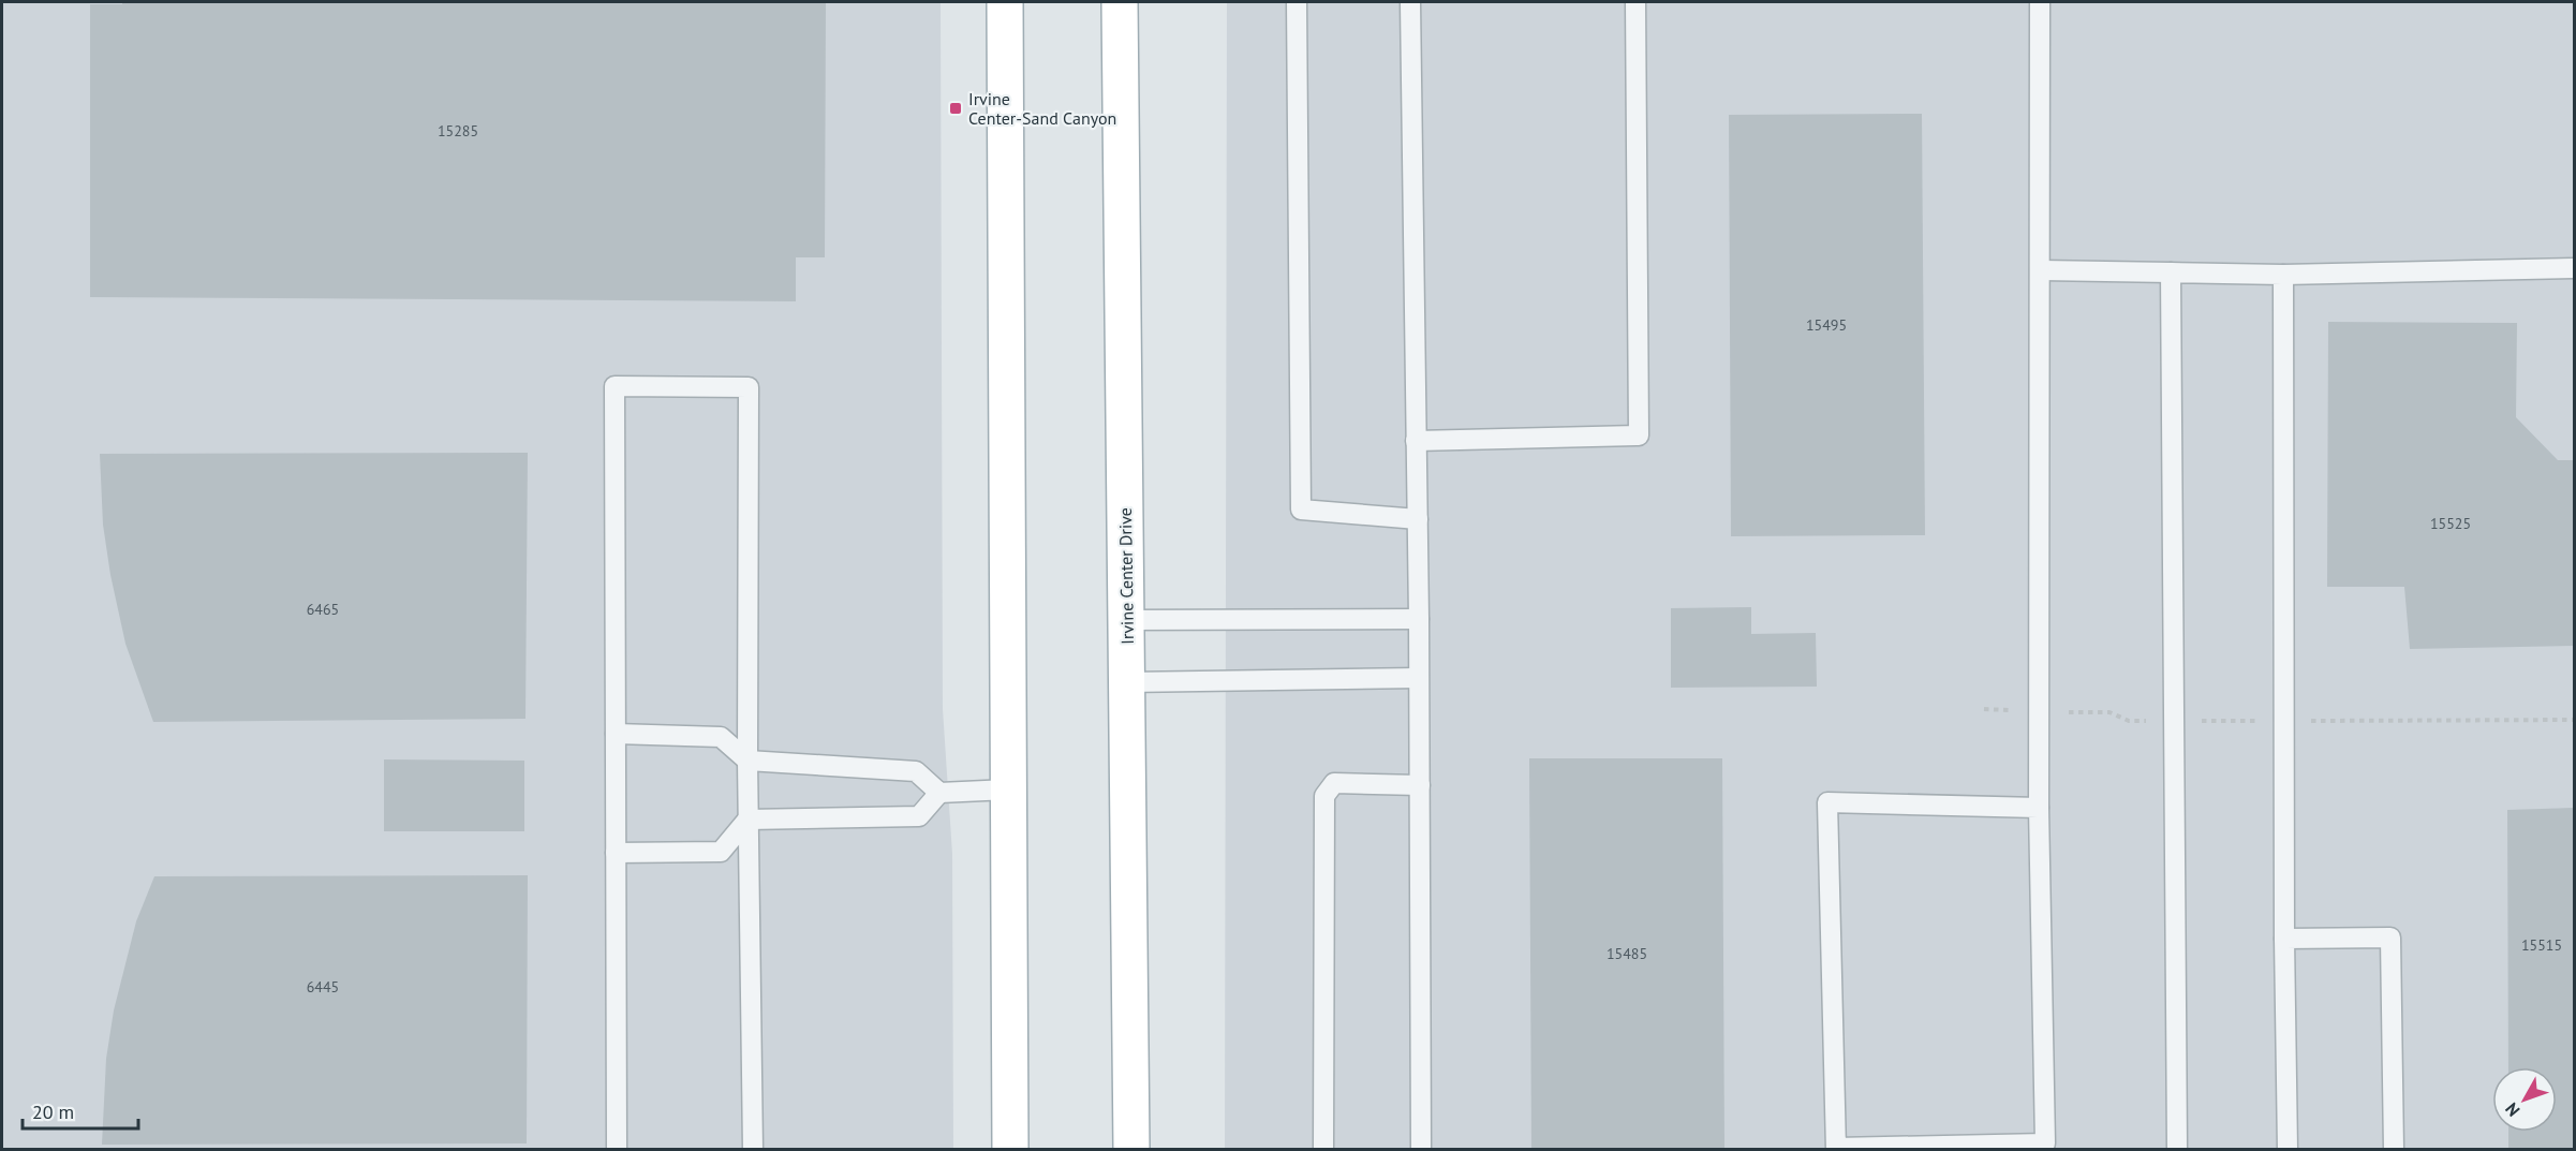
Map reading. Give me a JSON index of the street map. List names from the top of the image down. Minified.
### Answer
{"streets":{"main road":["Irvine Center Drive"]},"places":{"transit":["Irvine Center-Sand Canyon"]},"house_numbers":["15285","15495","15525","6465","15515","15485","6445"],"scale_bar":"20 m","north":"bottom left"}
